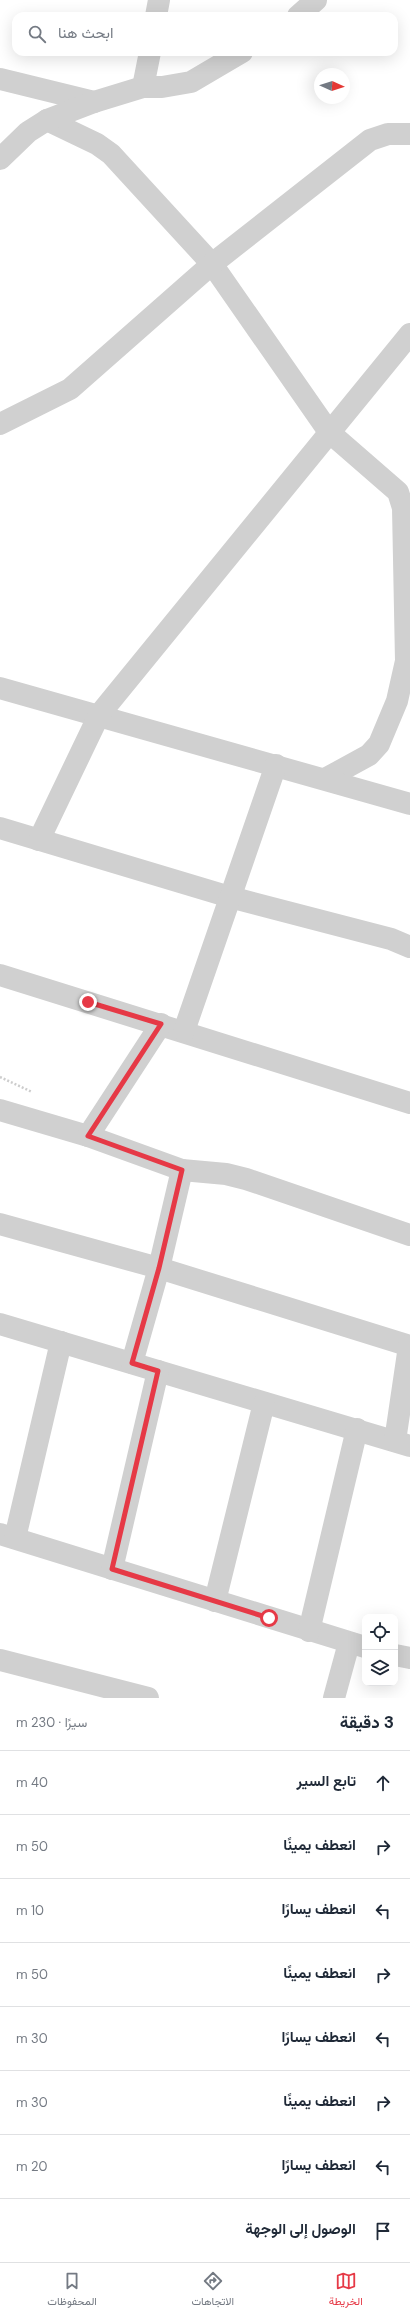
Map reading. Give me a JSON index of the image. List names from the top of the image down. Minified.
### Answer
{"north":"right","page":{"search":"ابحث هنا","heading":["3 دقيقة","سيرًا · 230 m"],"list":[["تابع السير","40 m"],["انعطف يمينًا","50 m"],["انعطف يسارًا","10 m"],["انعطف يمينًا","50 m"],["انعطف يسارًا","30 m"],["انعطف يمينًا","30 m"],["انعطف يسارًا","20 m"],"الوصول إلى الوجهة"],"nav":["الخريطة","الاتجاهات","المحفوظات"]}}
